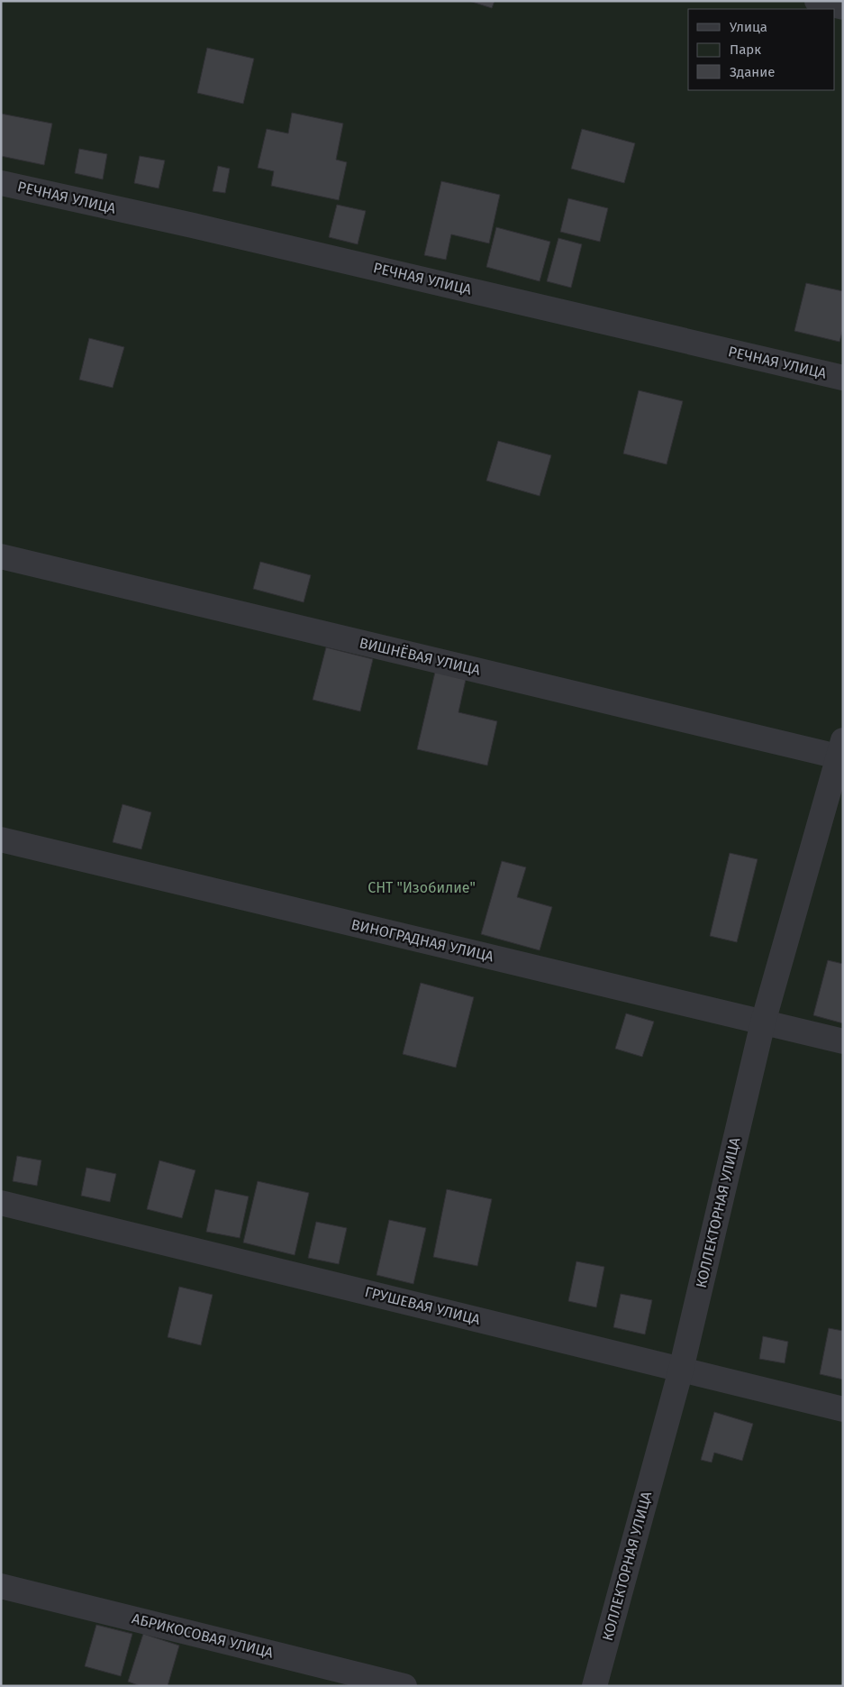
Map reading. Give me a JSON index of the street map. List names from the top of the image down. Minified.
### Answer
{"streets":{"street":["РЕЧНАЯ УЛИЦА","ВИШНЁВАЯ УЛИЦА","ВИНОГРАДНАЯ УЛИЦА","КОЛЛЕКТОРНАЯ УЛИЦА","ГРУШЕВАЯ УЛИЦА","АБРИКОСОВАЯ УЛИЦА"]},"crossings":[["ВИШНЁВАЯ УЛИЦА","КОЛЛЕКТОРНАЯ УЛИЦА"],["ВИНОГРАДНАЯ УЛИЦА","КОЛЛЕКТОРНАЯ УЛИЦА"],["КОЛЛЕКТОРНАЯ УЛИЦА","ГРУШЕВАЯ УЛИЦА"]],"parks":["СНТ \"Изобилие\""],"legend":["Улица","Парк","Здание"]}
